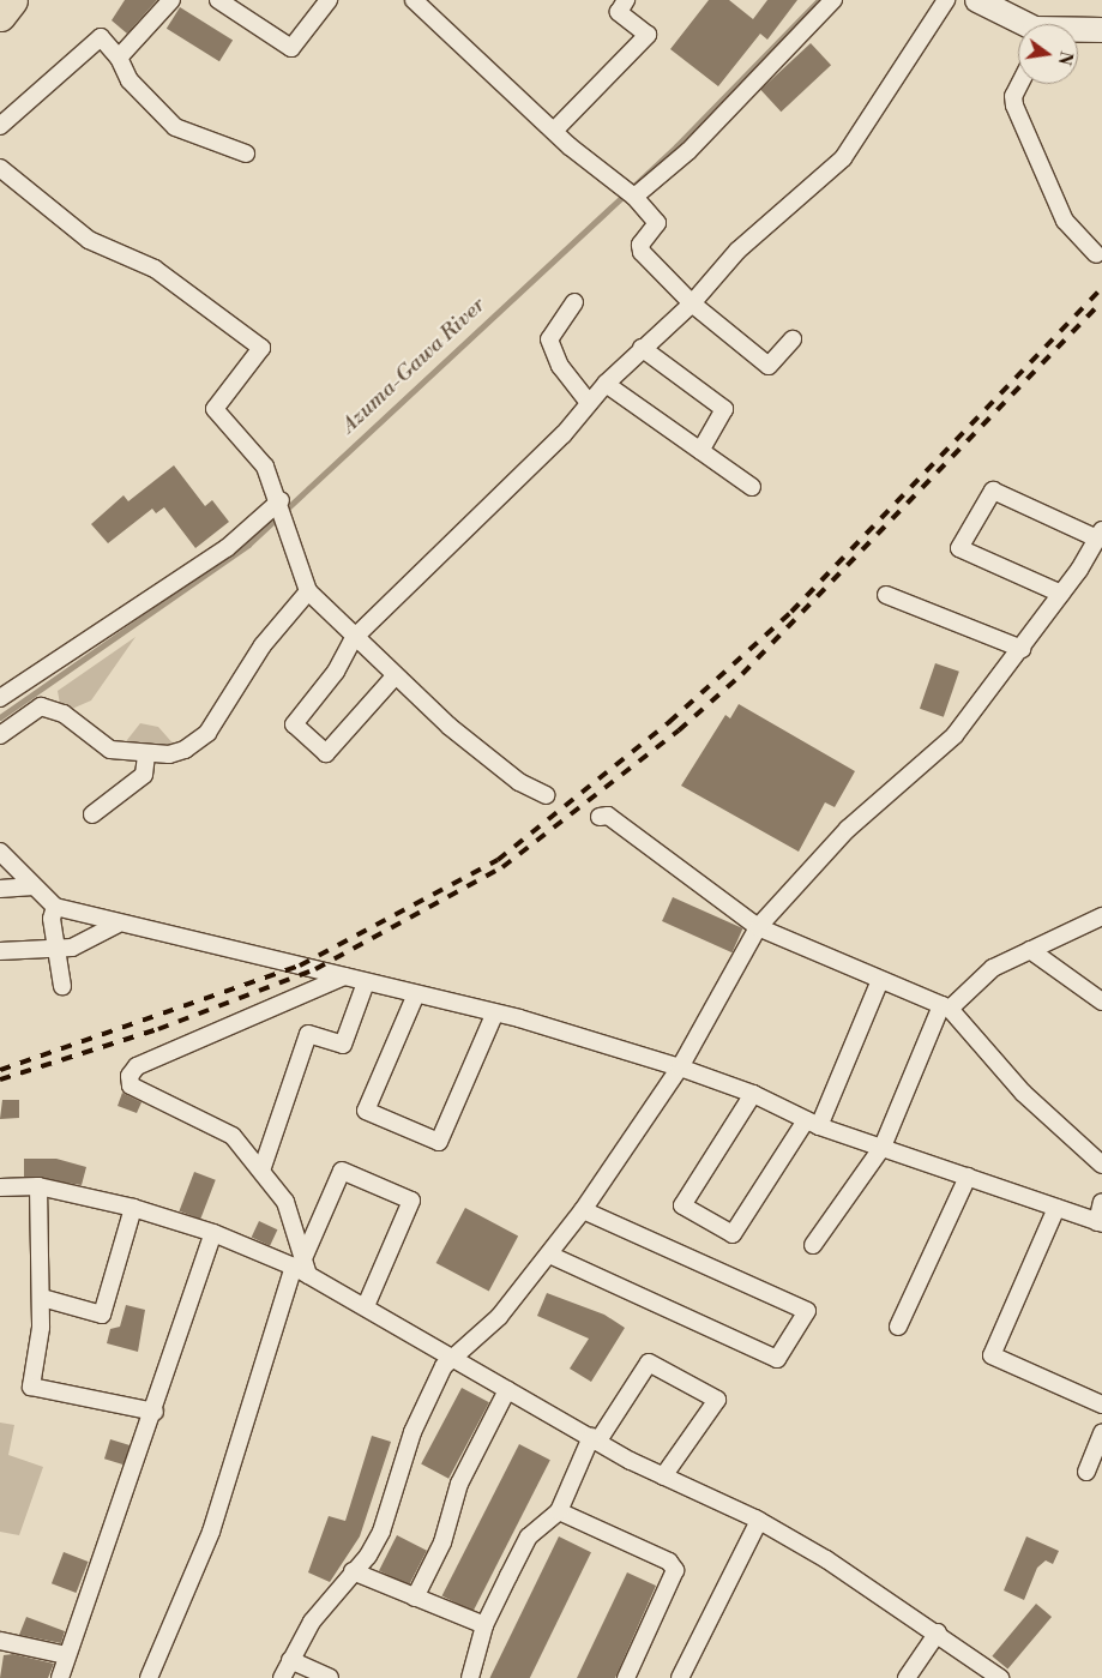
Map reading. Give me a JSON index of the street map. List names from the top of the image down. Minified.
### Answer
{"water":["Azuma-Gawa River"],"north":"right"}
